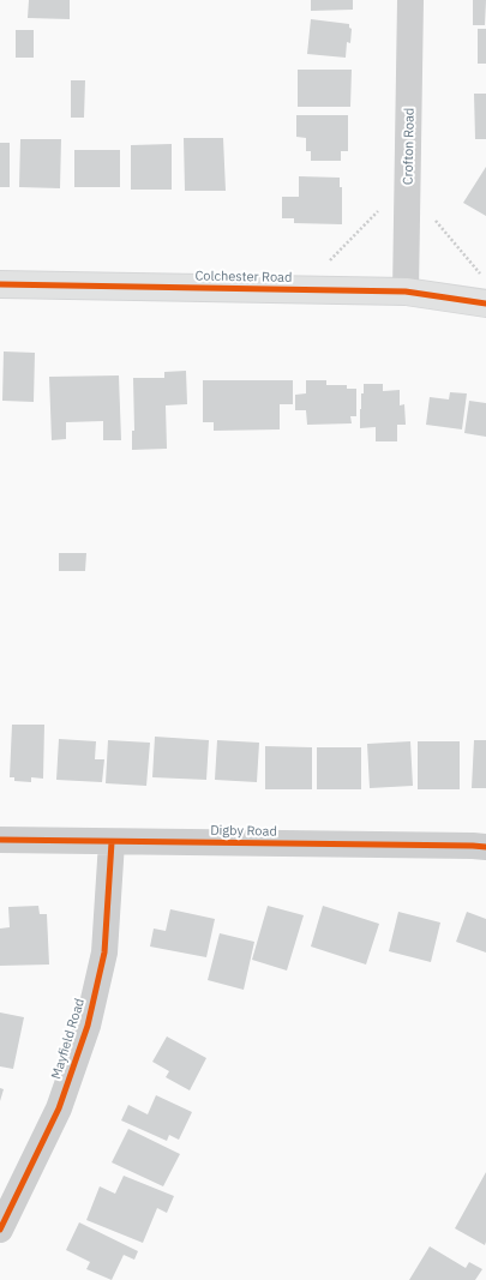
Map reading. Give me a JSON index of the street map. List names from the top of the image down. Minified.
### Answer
{"streets":{"main road":["Colchester Road"],"street":["Crofton Road","Digby Road","Mayfield Road"]},"crossings":[["Crofton Road","Colchester Road"],["Digby Road","Mayfield Road"]]}
